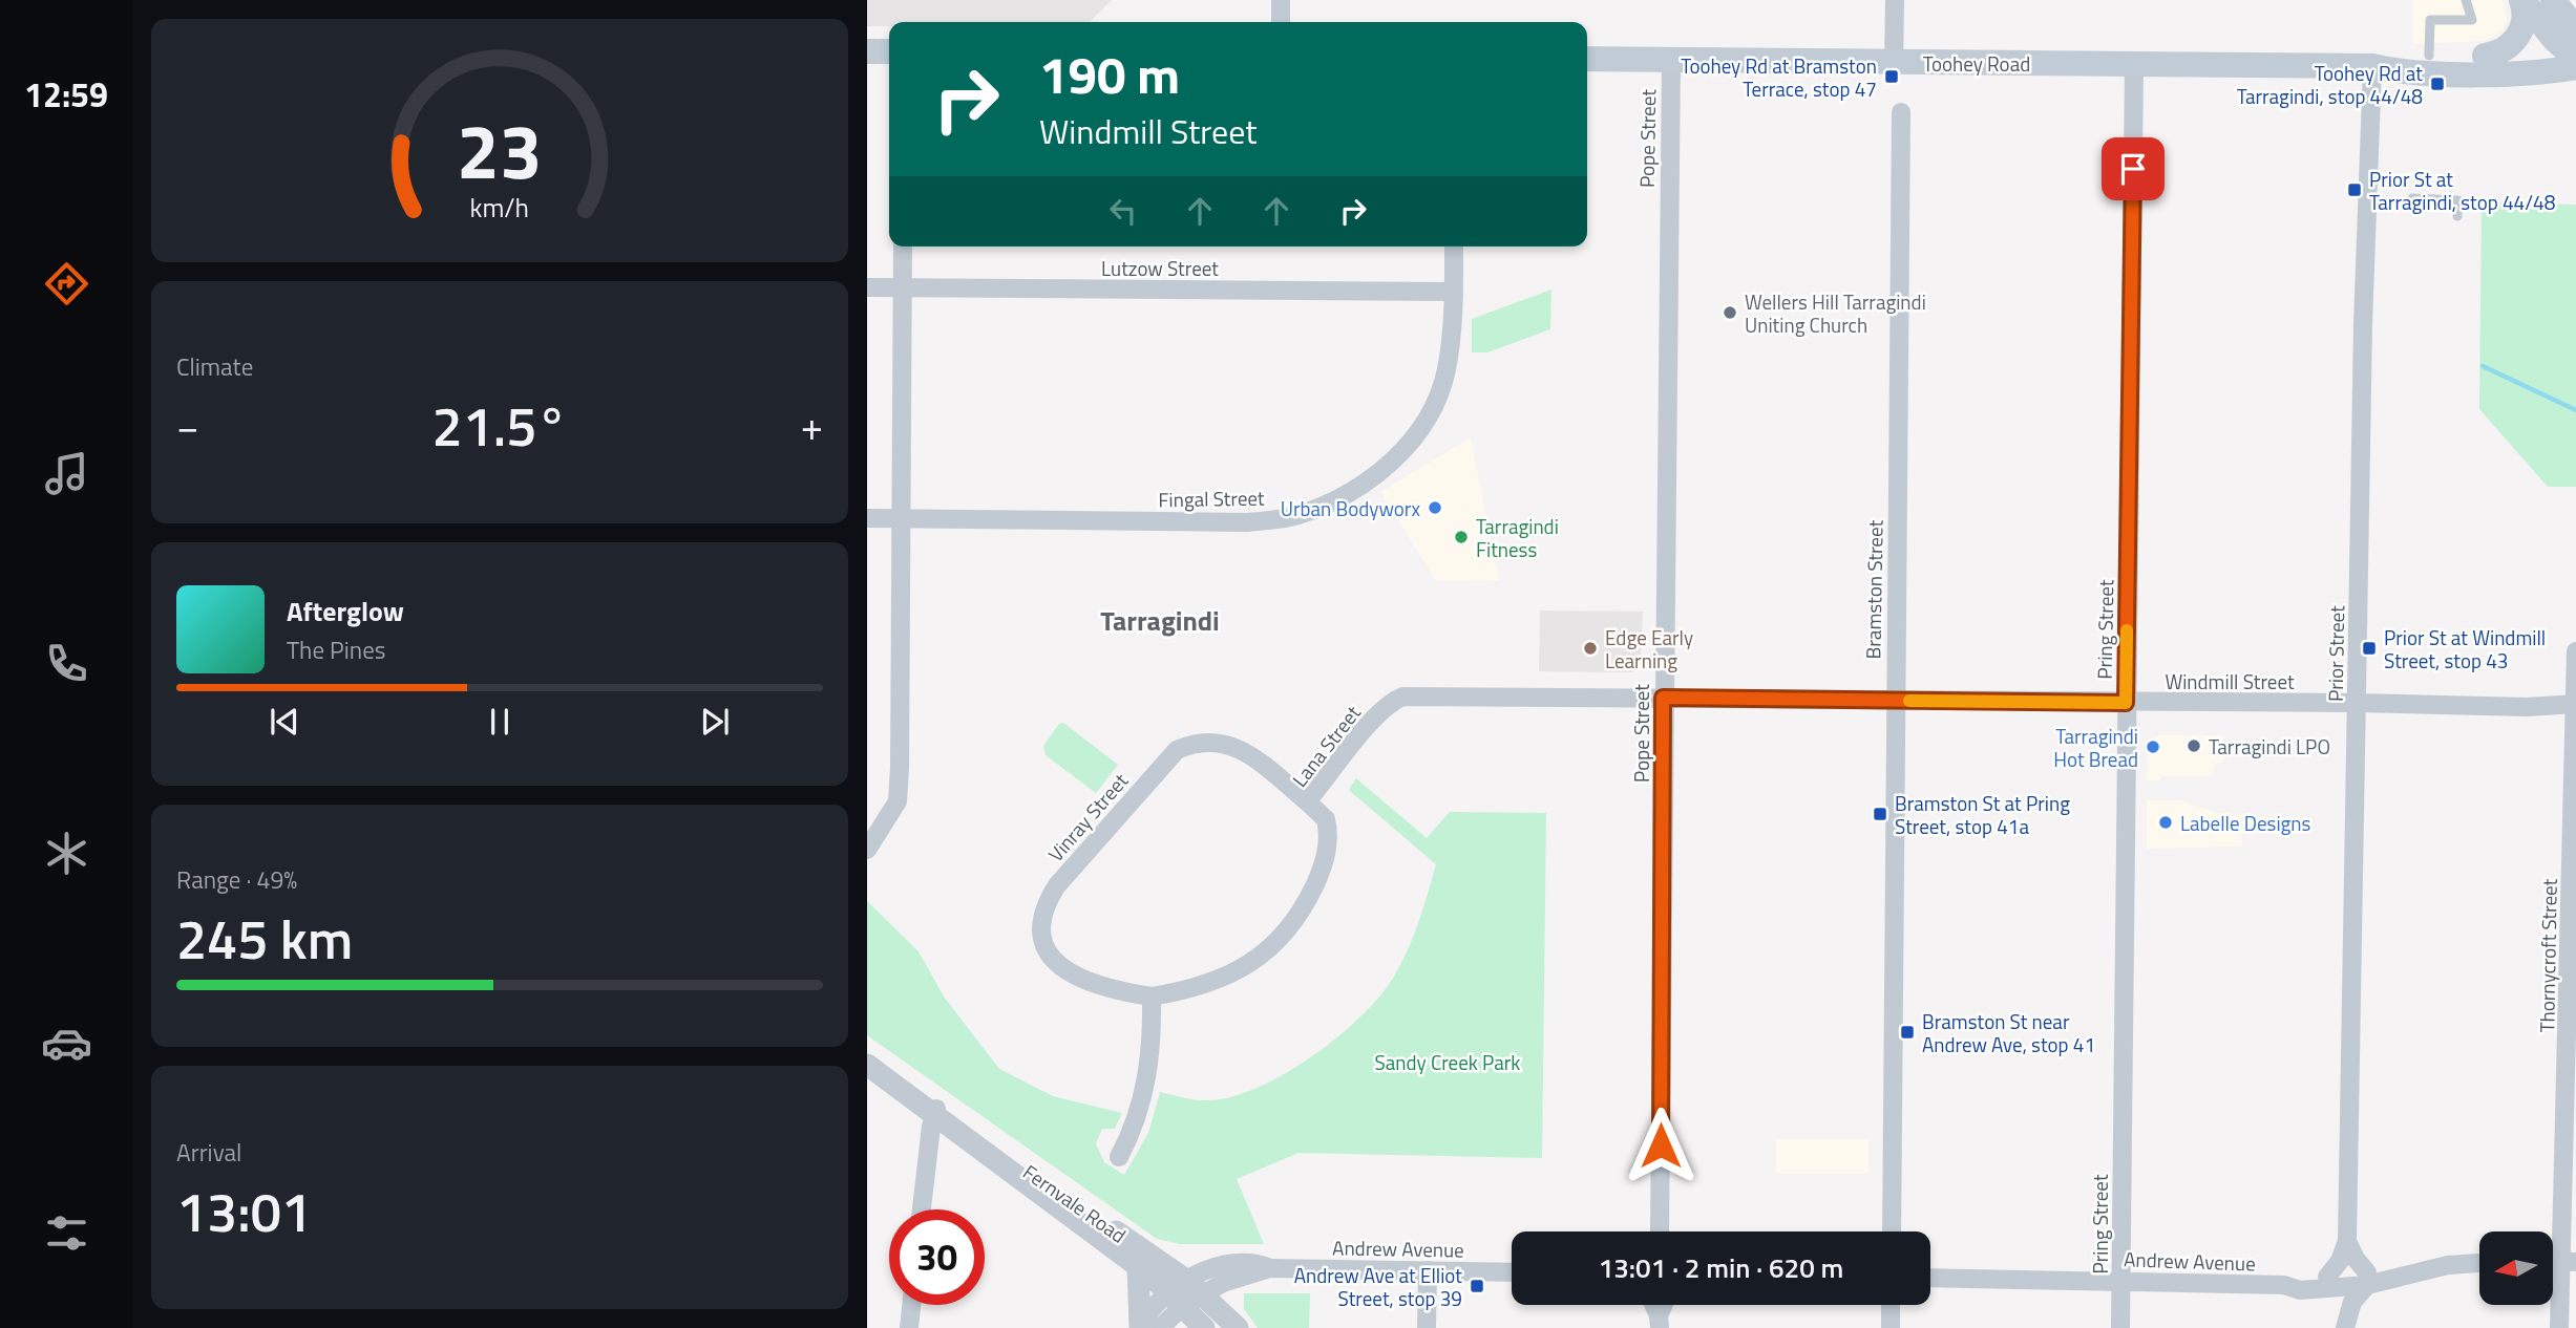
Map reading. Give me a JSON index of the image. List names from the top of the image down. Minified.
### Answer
{"streets":{"main road":["Toohey Road"],"street":["Pope Street","Lutzow Street","Fingal Street","Bramston Street","Pring Street","Prior Street","Windmill Street","Lana Street","Vinray Street","Thornycroft Street","Fernvale Road","Andrew Avenue"]},"crossings":[["Toohey Road","Pope Street"],["Toohey Road","Pring Street"],["Toohey Road","Prior Street"],["Pope Street","Windmill Street"],["Pope Street","Lana Street"],["Lutzow Street","Fingal Street"],["Bramston Street","Windmill Street"],["Pring Street","Windmill Street"],["Pring Street","Andrew Avenue"],["Prior Street","Windmill Street"],["Prior Street","Andrew Avenue"],["Windmill Street","Lana Street"],["Windmill Street","Thornycroft Street"],["Lana Street","Vinray Street"],["Fernvale Road","Andrew Avenue"]],"districts":["Tarragindi"],"parks":["Sandy Creek Park"],"places":{"transit":["Toohey Rd at Bramston Terrace, stop 47","Toohey Rd at Tarragindi, stop 44/48","Prior St at Tarragindi, stop 44/48","Prior St at Windmill Street, stop 43","Bramston St at Pring Street, stop 41a","Bramston St near Andrew Ave, stop 41","Andrew Ave at Elliot Street, stop 39"],"other":["Wellers Hill Tarragindi Uniting Church","Urban Bodyworx","Tarragindi Fitness","Edge Early Learning","Tarragindi LPO","Tarragindi Hot Bread","Labelle Designs"]},"north":"left","page":{"tabs":"12:59","turn":["190 m","Windmill Street"],"tile":["Climate",["Range · 49%","245 km"],["Arrival","13:01"]],"heat":["−","21.5°","+"],"song":["Afterglow","The Pines"],"limit":"30","trip":"13:01 · 2 min · 620 m","gauge":["23","km/h"]}}
